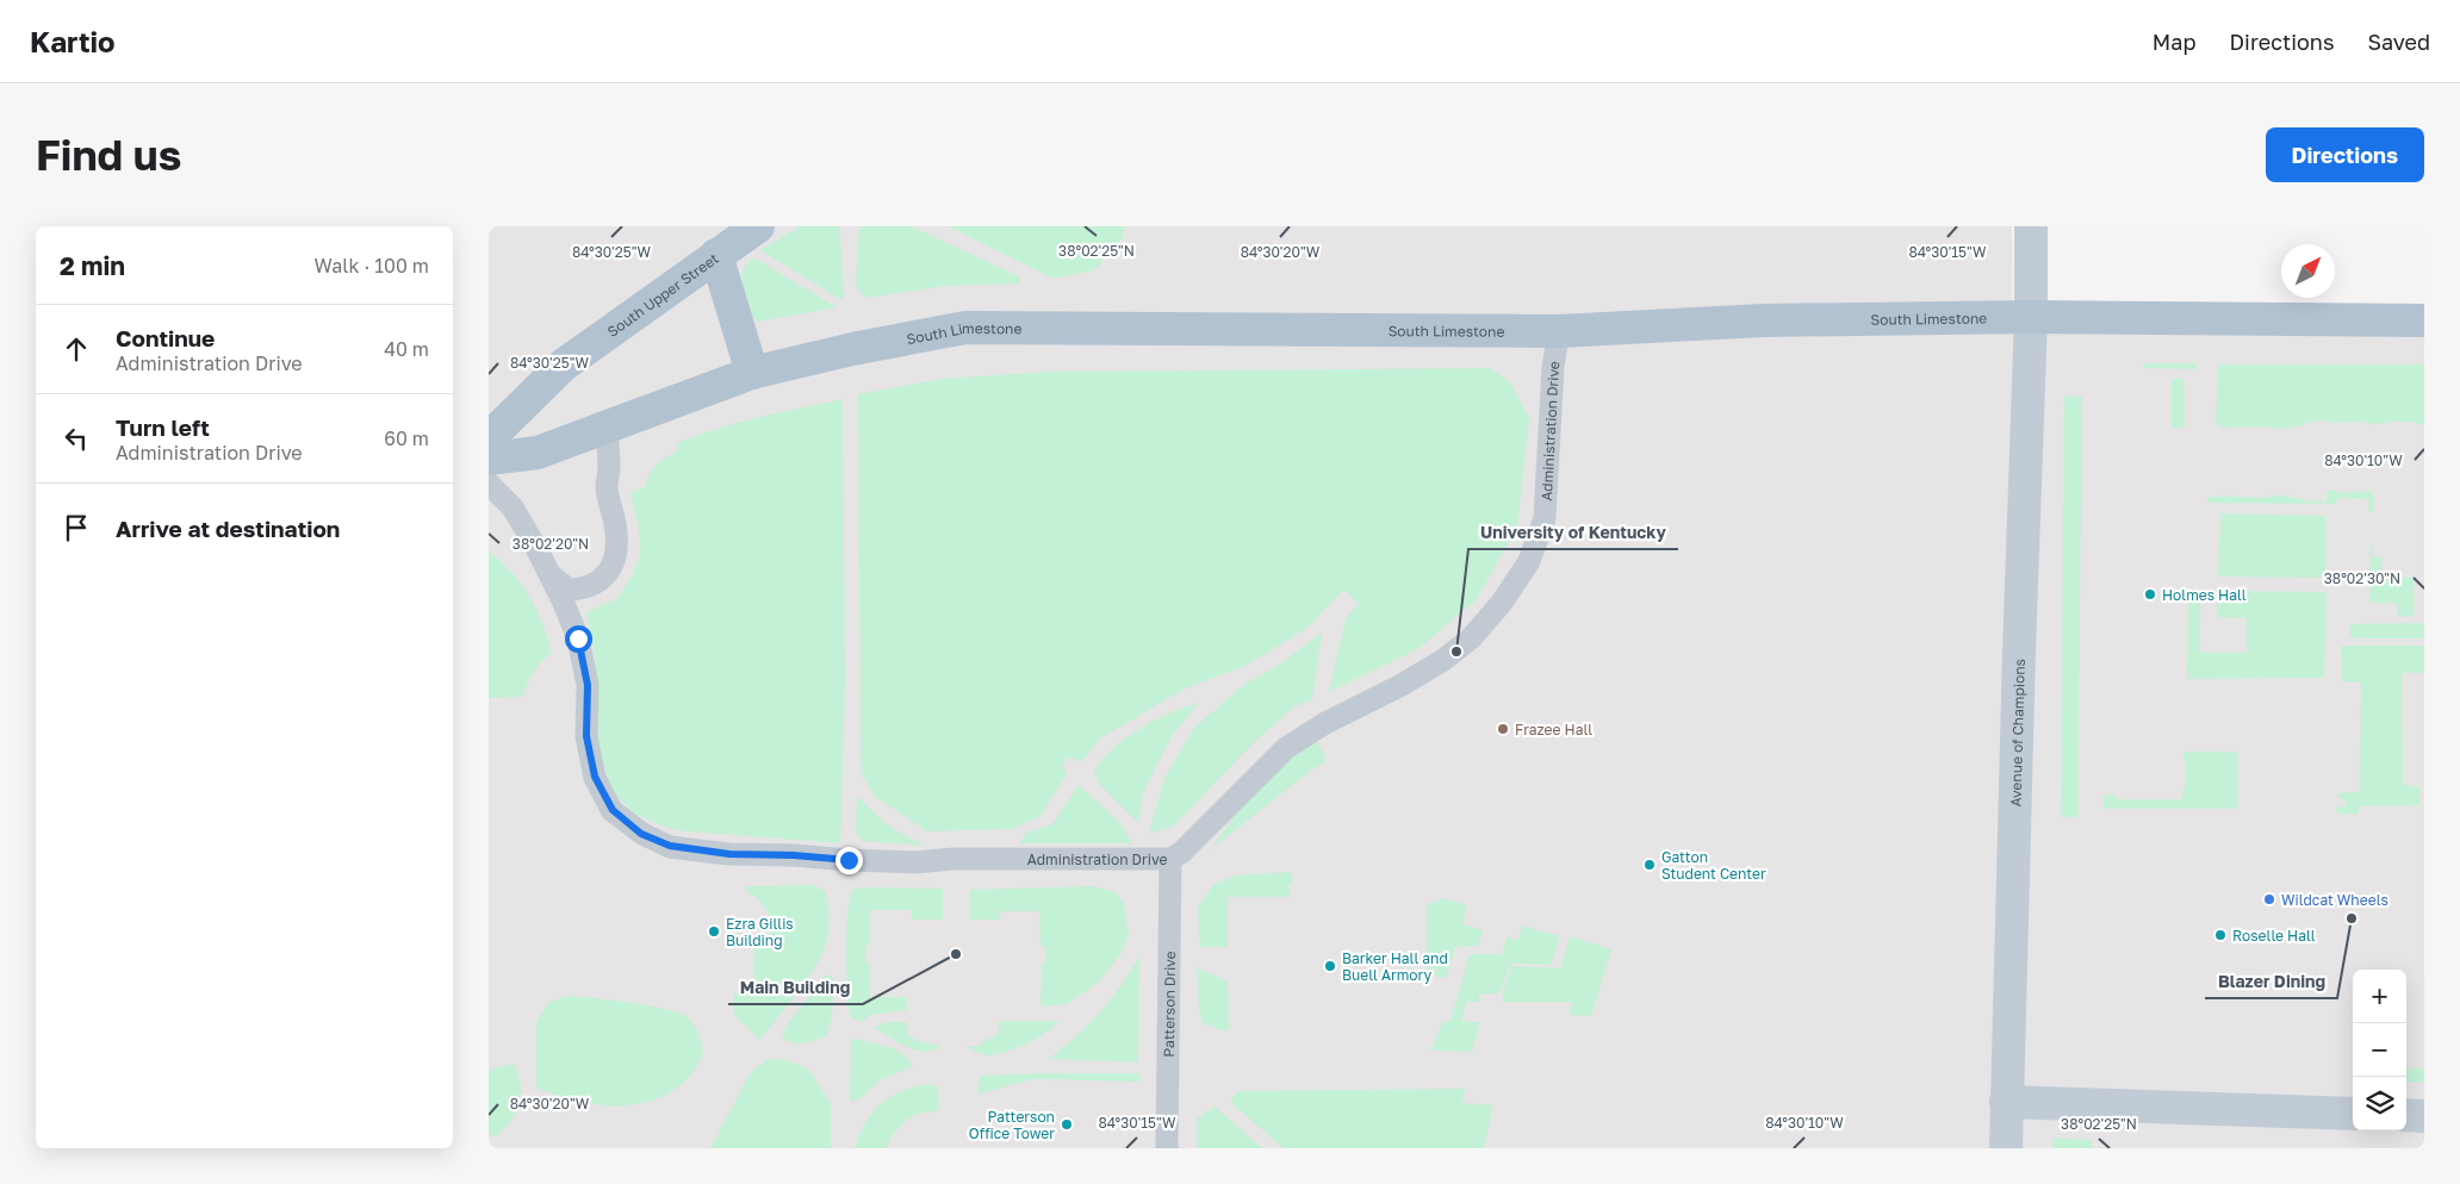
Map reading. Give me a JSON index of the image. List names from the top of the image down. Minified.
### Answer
{"streets":{"main road":["South Upper Street","South Limestone","Avenue of Champions"],"street":["Administration Drive","Patterson Drive"]},"crossings":[["South Limestone","Administration Drive"],["South Limestone","Avenue of Champions"],["Administration Drive","Patterson Drive"]],"places":["Holmes Hall","University of Kentucky","Frazee Hall","Gatton Student Center","Wildcat Wheels","Blazer Dining","Ezra Gillis Building","Roselle Hall","Main Building","Barker Hall and Buell Armory","Patterson Office Tower"],"north":"top right","page":{"header":"Kartio","nav":["Map","Directions","Saved"],"buttons":"Directions","title":"Find us","heading":["2 min","Walk · 100 m"],"list":[["Continue","Administration Drive","40 m"],["Turn left","Administration Drive","60 m"],"Arrive at destination"],"map_buttons":["+","−"]},"coordinates":["38°02'25\"N","84°30'20\"W","84°30'15\"W","84°30'25\"W","84°30'10\"W","38°02'20\"N","38°02'30\"N"]}
